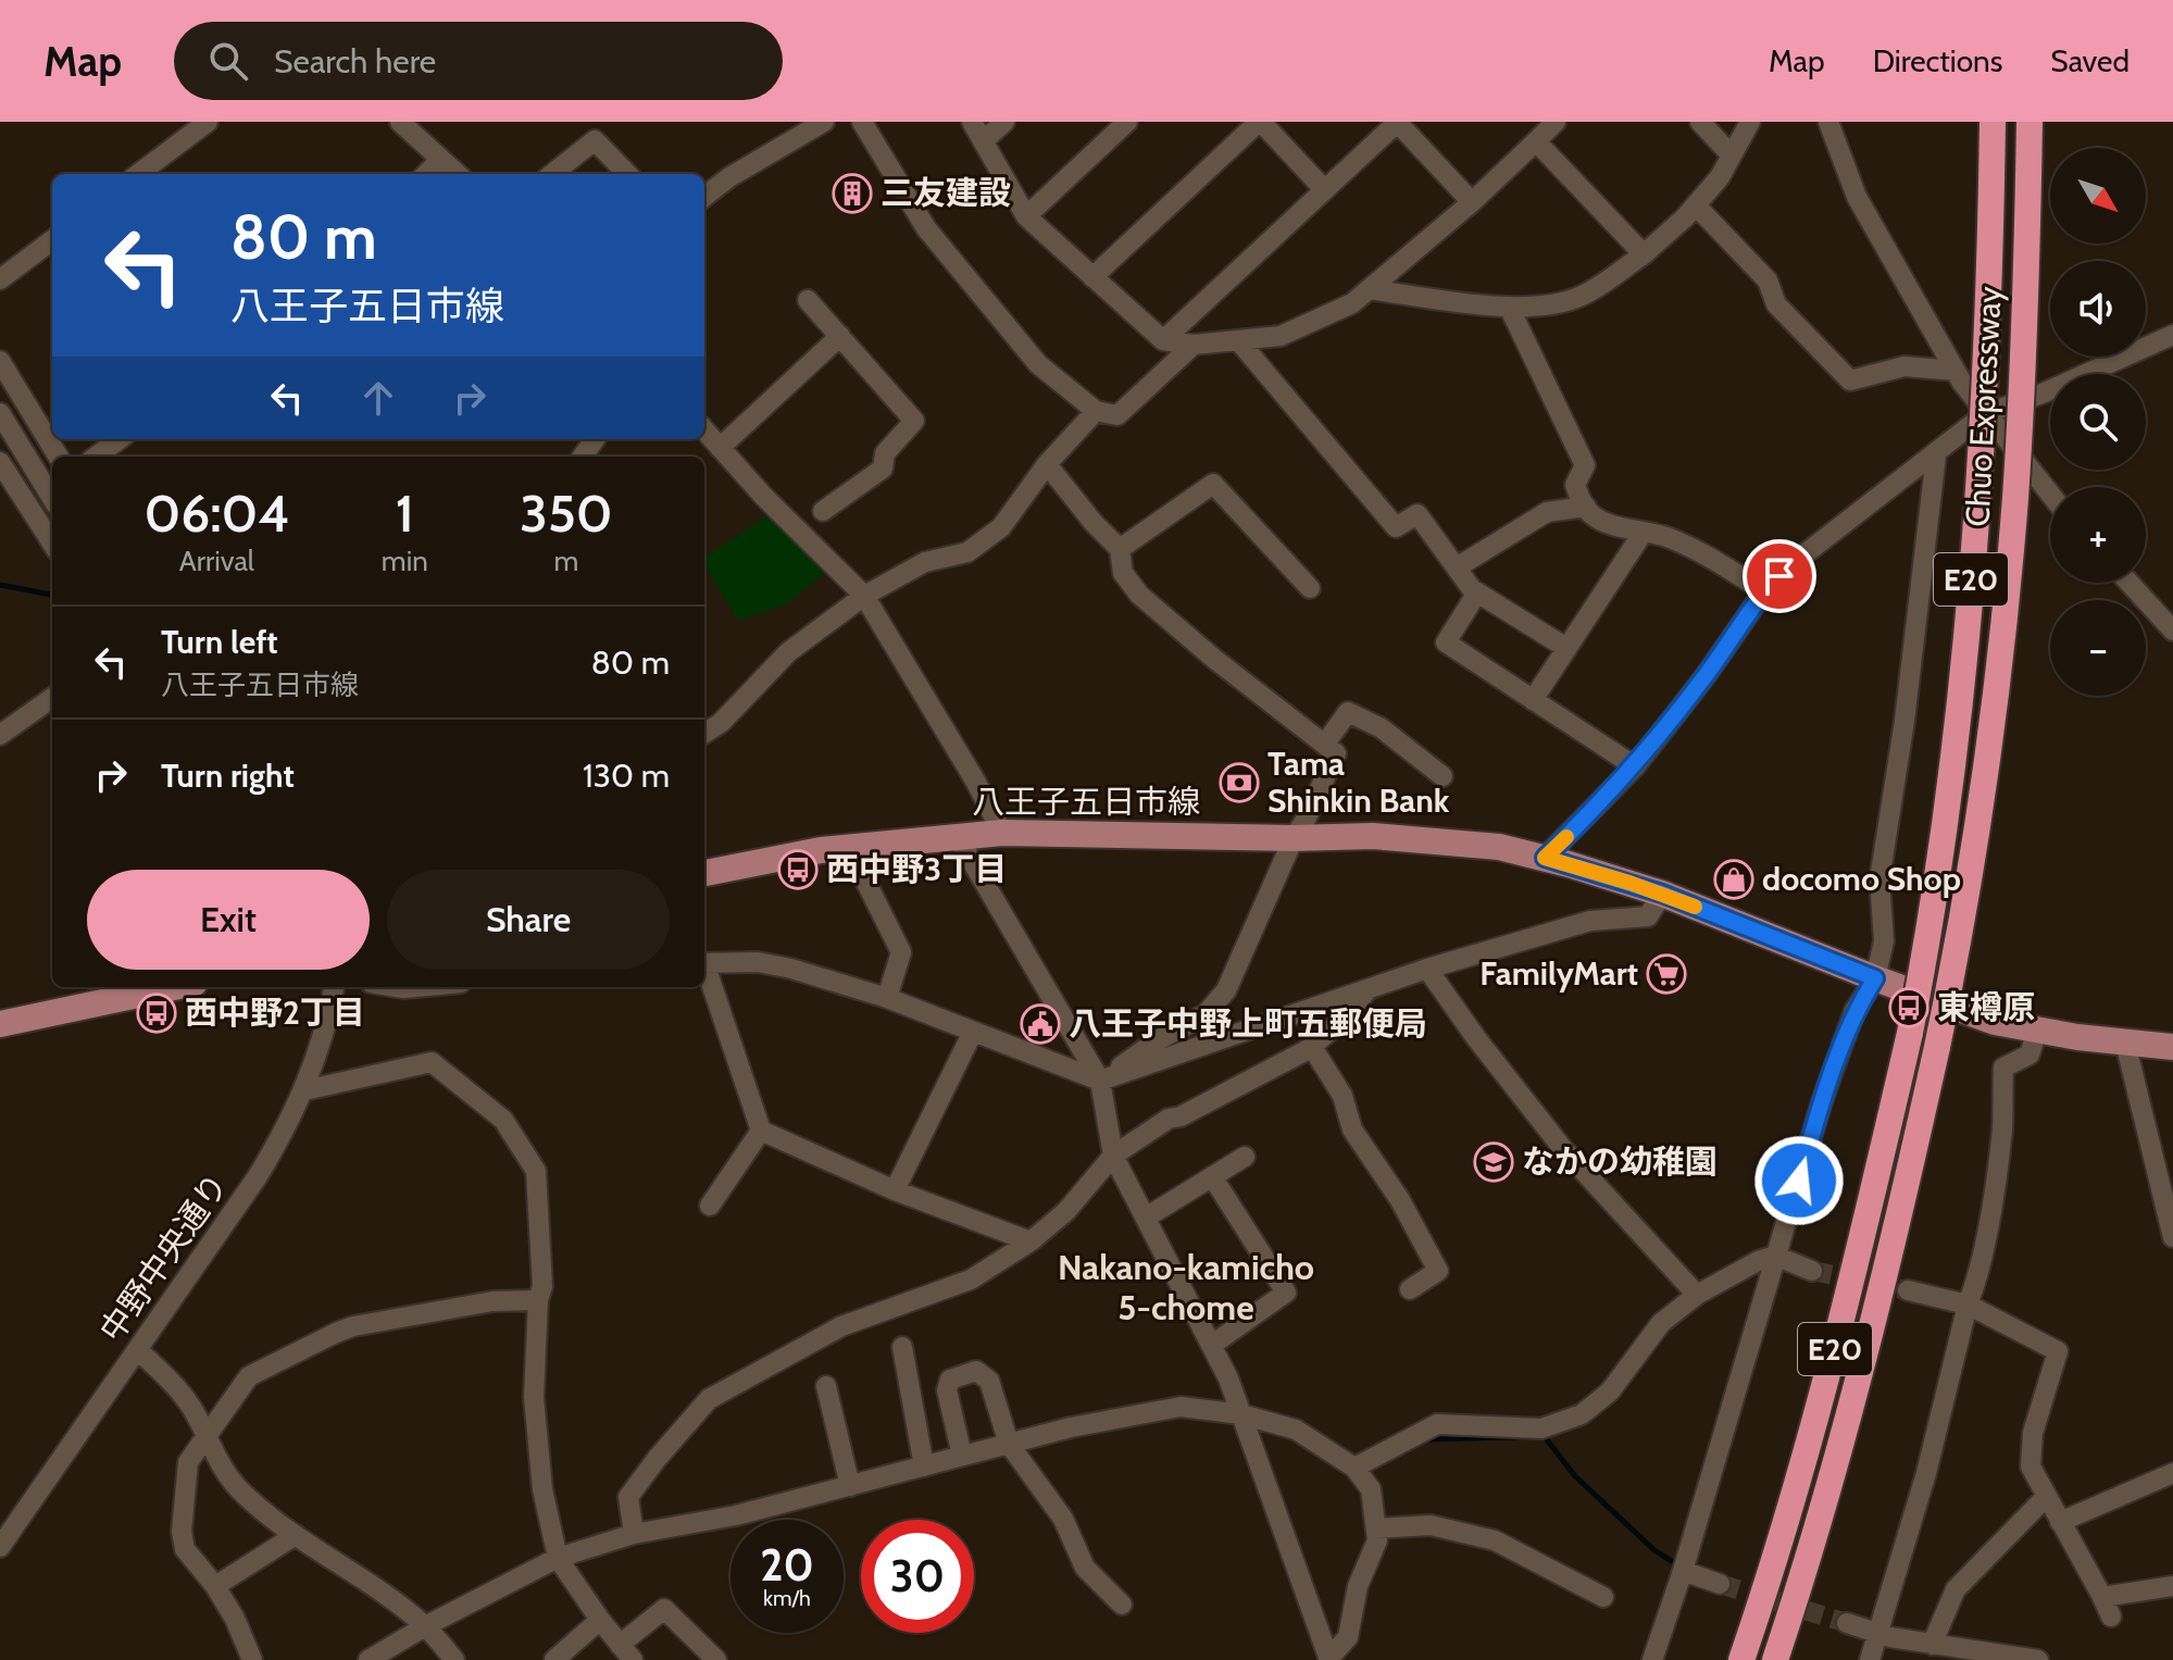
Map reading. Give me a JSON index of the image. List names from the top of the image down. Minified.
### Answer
{"streets":{"highway":["Chuo Expressway","E20"],"main road":["八王子五日市線"],"street":["中野中央通り"]},"districts":["Nakano-kamicho 5-chome"],"places":{"building":["三友建設"],"bank":["Tama Shinkin Bank"],"bus stop":["西中野3丁目","東樽原","西中野2丁目"],"shop":["docomo Shop"],"supermarket":["FamilyMart"],"public building":["八王子中野上町五郵便局"],"school or university":["なかの幼稚園"]},"north":"bottom right","page":{"header":"Map","search":"Search here","nav":["Map","Directions","Saved"],"map_buttons":["+","−"],"turn":["80 m","八王子五日市線"],"eta":["06:04","Arrival","1","min","350","m"],"list":[{"name":"Turn left","note":"八王子五日市線","value":"80 m"},{"name":"Turn right","value":"130 m"}],"buttons":["Exit","Share"],"speed":"20 km/h","limit":"30"}}
